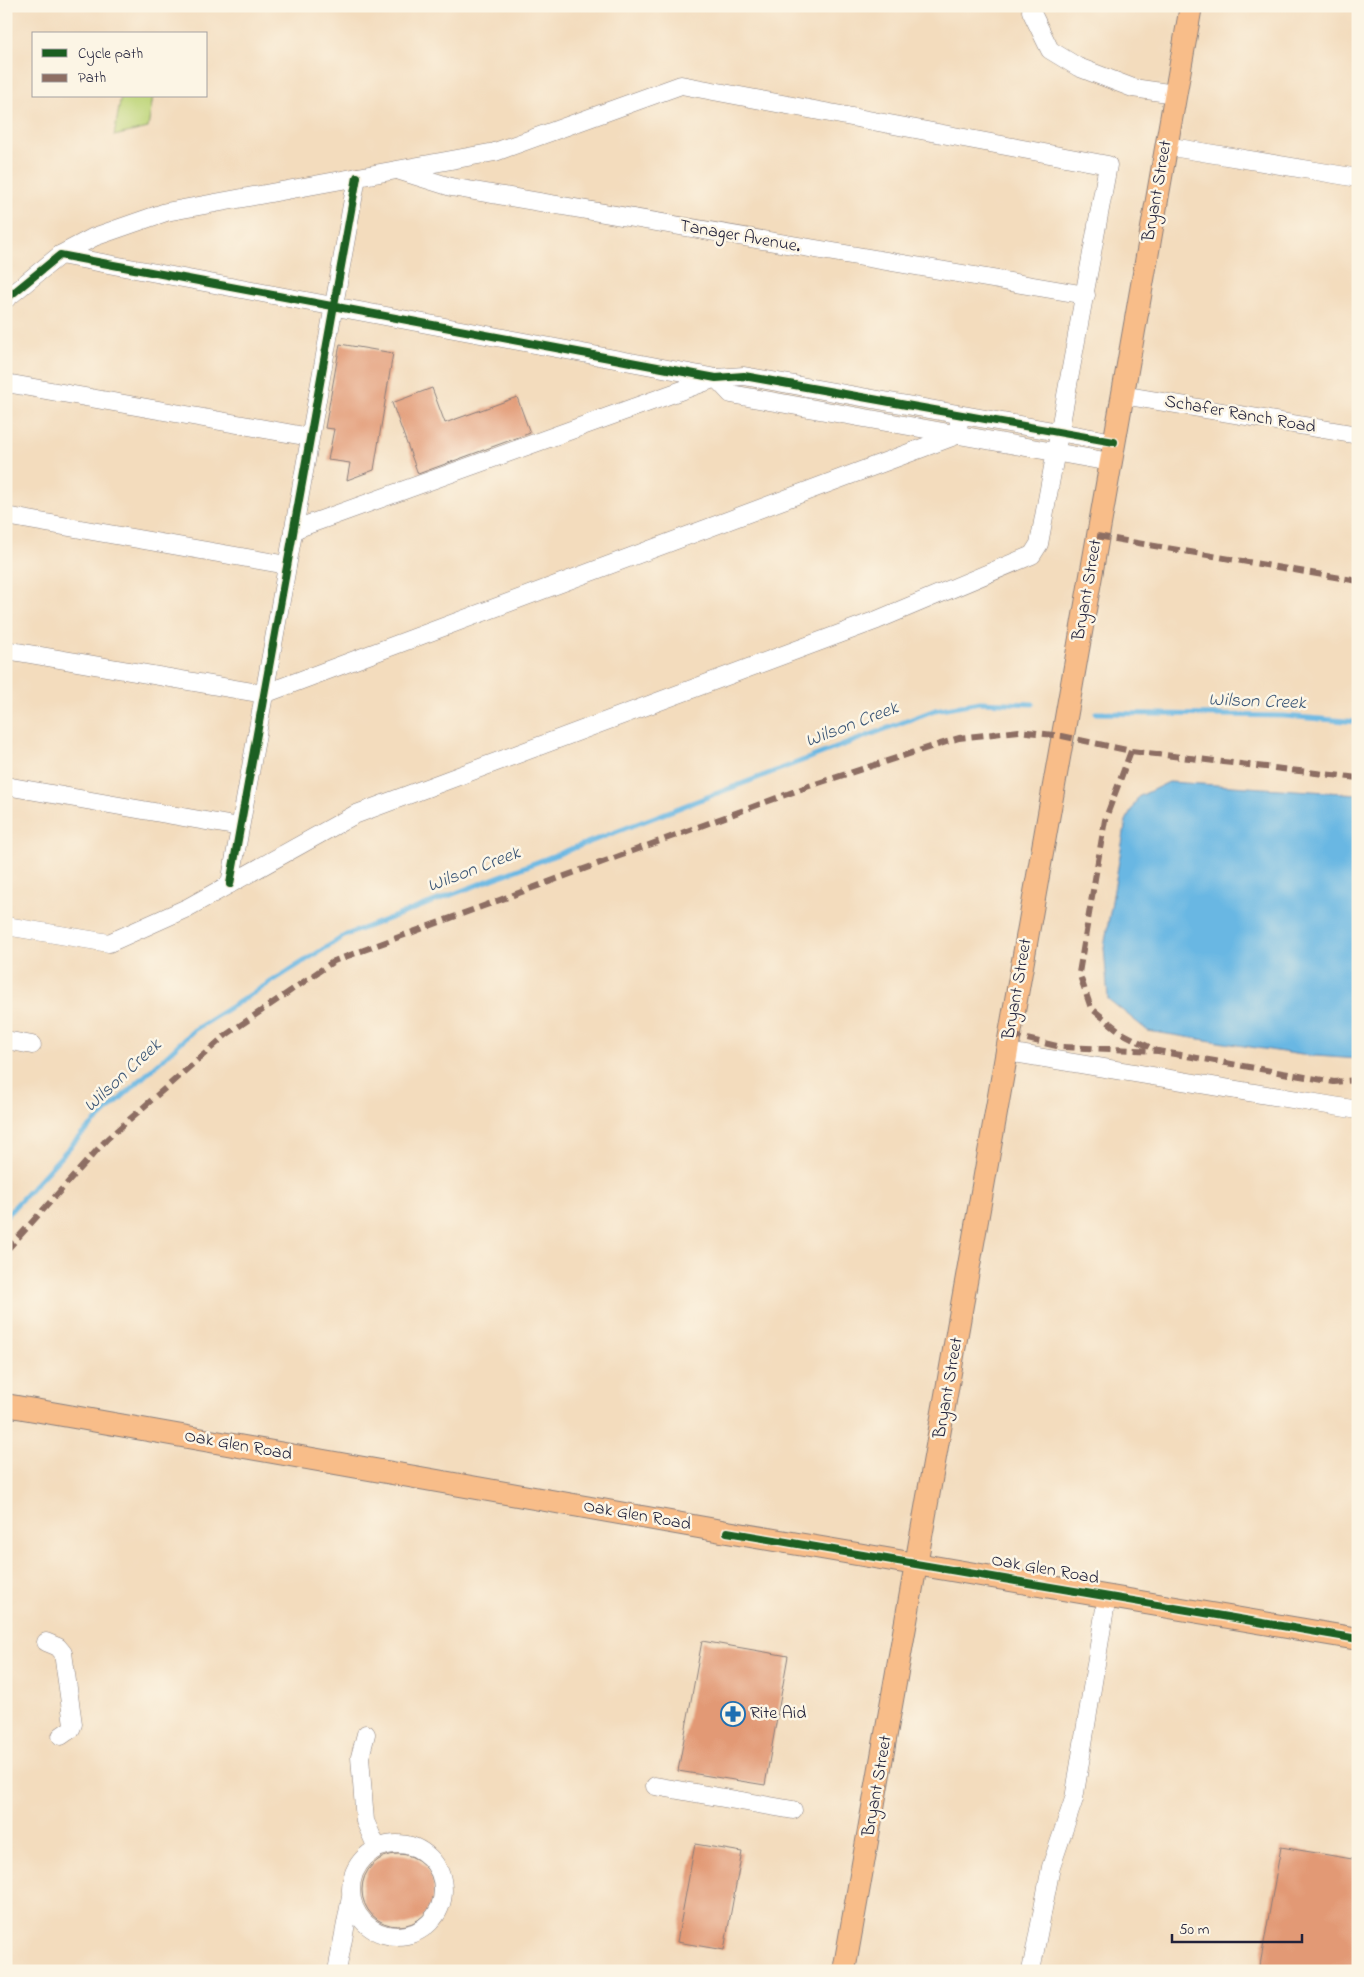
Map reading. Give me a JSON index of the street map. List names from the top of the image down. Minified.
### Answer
{"streets":{"main road":["Bryant Street","Oak Glen Road"],"street":["Tanager Avenue.","Schafer Ranch Road"]},"crossings":[["Bryant Street","Schafer Ranch Road"],["Bryant Street","Oak Glen Road"]],"water":["Wilson Creek"],"places":{"pharmacy":["Rite Aid"]},"legend":["Cycle path","Path"],"scale_bar":"50 m"}
